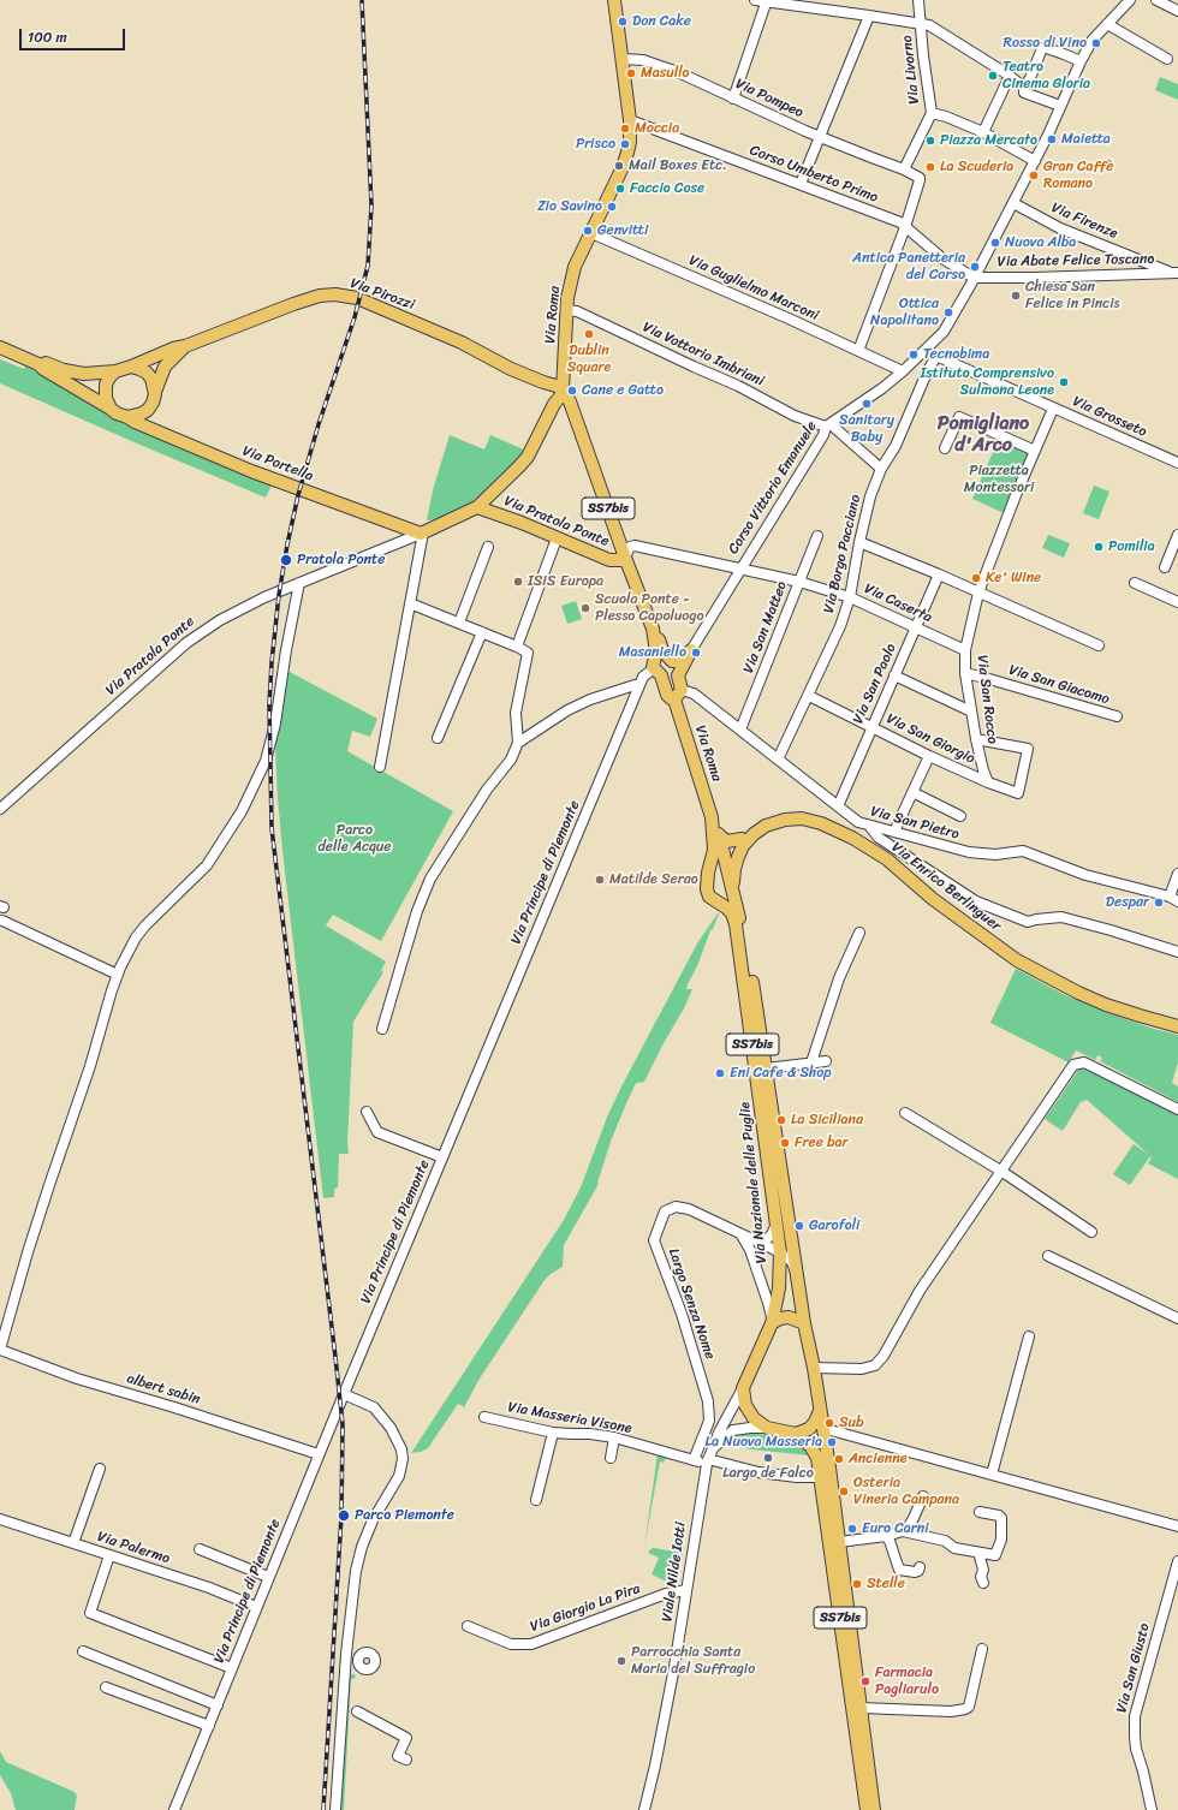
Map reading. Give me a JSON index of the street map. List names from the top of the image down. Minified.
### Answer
{"streets":{"main road":["Via Pirozzi","Via Roma","Via Portella","SS7bis","Via Pratola Ponte","Via Enrico Berlinguer","Via Nazionale delle Puglie"],"street":["Via Livorno","Via Pompeo","Corso Umberto Primo","Via Firenze","Via Abate Felice Toscano","Via Guglielmo Marconi","Via Vottorio Imbriani","Via Grosseto","Corso Vittorio Emanuele","Via Borgo Pacciano","Via Caserta","Via San Matteo","Via San Paolo","Via San Giacomo","Via San Rocco","Via San Giorgio","Via San Pietro","Via Principe di Piemonte","Largo Senza Nome","albert sabin","Via Masseria Visone","Via Palermo","Viale Nilde Iotti","Via Giorgio La Pira","Via San Giusto"]},"crossings":[["Via Livorno","Corso Vittorio Emanuele"],["Via Pompeo","Via Roma"],["Corso Umberto Primo","Via Abate Felice Toscano"],["Corso Umberto Primo","Via Roma"],["Corso Umberto Primo","Corso Vittorio Emanuele"],["Via Firenze","Via Abate Felice Toscano"],["Via Firenze","Corso Vittorio Emanuele"],["Via Abate Felice Toscano","Corso Vittorio Emanuele"],["Via Guglielmo Marconi","Via Roma"],["Via Guglielmo Marconi","Corso Vittorio Emanuele"],["Via Pirozzi","Via Roma"],["Via Pirozzi","Via Portella"],["Via Pirozzi","Via Pratola Ponte"],["Via Roma","Via Vottorio Imbriani"],["Via Roma","SS7bis"],["Via Roma","Via Pratola Ponte"],["Via Roma","Via Caserta"],["Via Roma","Via San Pietro"],["Via Roma","Via Nazionale delle Puglie"],["Via Vottorio Imbriani","Corso Vittorio Emanuele"],["Via Grosseto","Corso Vittorio Emanuele"],["Via Grosseto","Via Borgo Pacciano"],["Via Grosseto","Via San Rocco"],["Via Portella","Via Pratola Ponte"],["Corso Vittorio Emanuele","SS7bis"],["Corso Vittorio Emanuele","Via Caserta"],["SS7bis","Via San Pietro"],["SS7bis","Via Principe di Piemonte"],["SS7bis","Via Enrico Berlinguer"],["SS7bis","Via Nazionale delle Puglie"],["Via Pratola Ponte","Via Caserta"],["Via Borgo Pacciano","Via Caserta"],["Via Borgo Pacciano","Via San Giorgio"],["Via Borgo Pacciano","Via San Pietro"],["Via Caserta","Via San Matteo"],["Via Caserta","Via San Paolo"],["Via Caserta","Via San Rocco"],["Via San Matteo","Via San Pietro"],["Via San Paolo","Via San Giorgio"],["Via San Paolo","Via San Pietro"],["Via San Giacomo","Via San Rocco"],["Via San Rocco","Via San Giorgio"],["Via Principe di Piemonte","albert sabin"],["Via Principe di Piemonte","Via Palermo"],["Via Enrico Berlinguer","Via Nazionale delle Puglie"],["Via Nazionale delle Puglie","Largo Senza Nome"],["Via Nazionale delle Puglie","Viale Nilde Iotti"],["Largo Senza Nome","Via Masseria Visone"],["Via Masseria Visone","Viale Nilde Iotti"],["Viale Nilde Iotti","Via Giorgio La Pira"]],"districts":["Pomigliano d'Arco"],"parks":["Piazzetta Montessori","Parco delle Acque"],"places":["Don Cake","Rosso di Vino","Masullo","Teatro Cinema Gloria","Moccia","Maietta","Piazza Mercato","Prisco","Mail Boxes Etc.","La Scuderia","Gran Caffè Romano","Faccio Cose","Zio Savino","Genvitti","Nuova Alba","Antica Panetteria del Corso","Chiesa San Felice in Pincis","Ottica Napolitano","Dublin Square","Tecnobima","Istituto Comprensivo Sulmona Leone","Cane e Gatto","Sanitary Baby","Pomilia","Pratola Ponte","Ke' Wine","ISIS Europa","Scuola Ponte - Plesso Capoluogo","Masaniello","Matilde Serao","Despar","Eni Cafe & Shop","La Siciliana","Free bar","Garofoli","Sub","La Nuova Masseria","Largo de Falco","Ancienne","Osteria Vineria Campana","Parco Piemonte","Euro Carni","Stelle","Parrocchia Santa Maria del Suffragio","Farmacia Pagliarulo"],"scale_bar":"100 m"}
